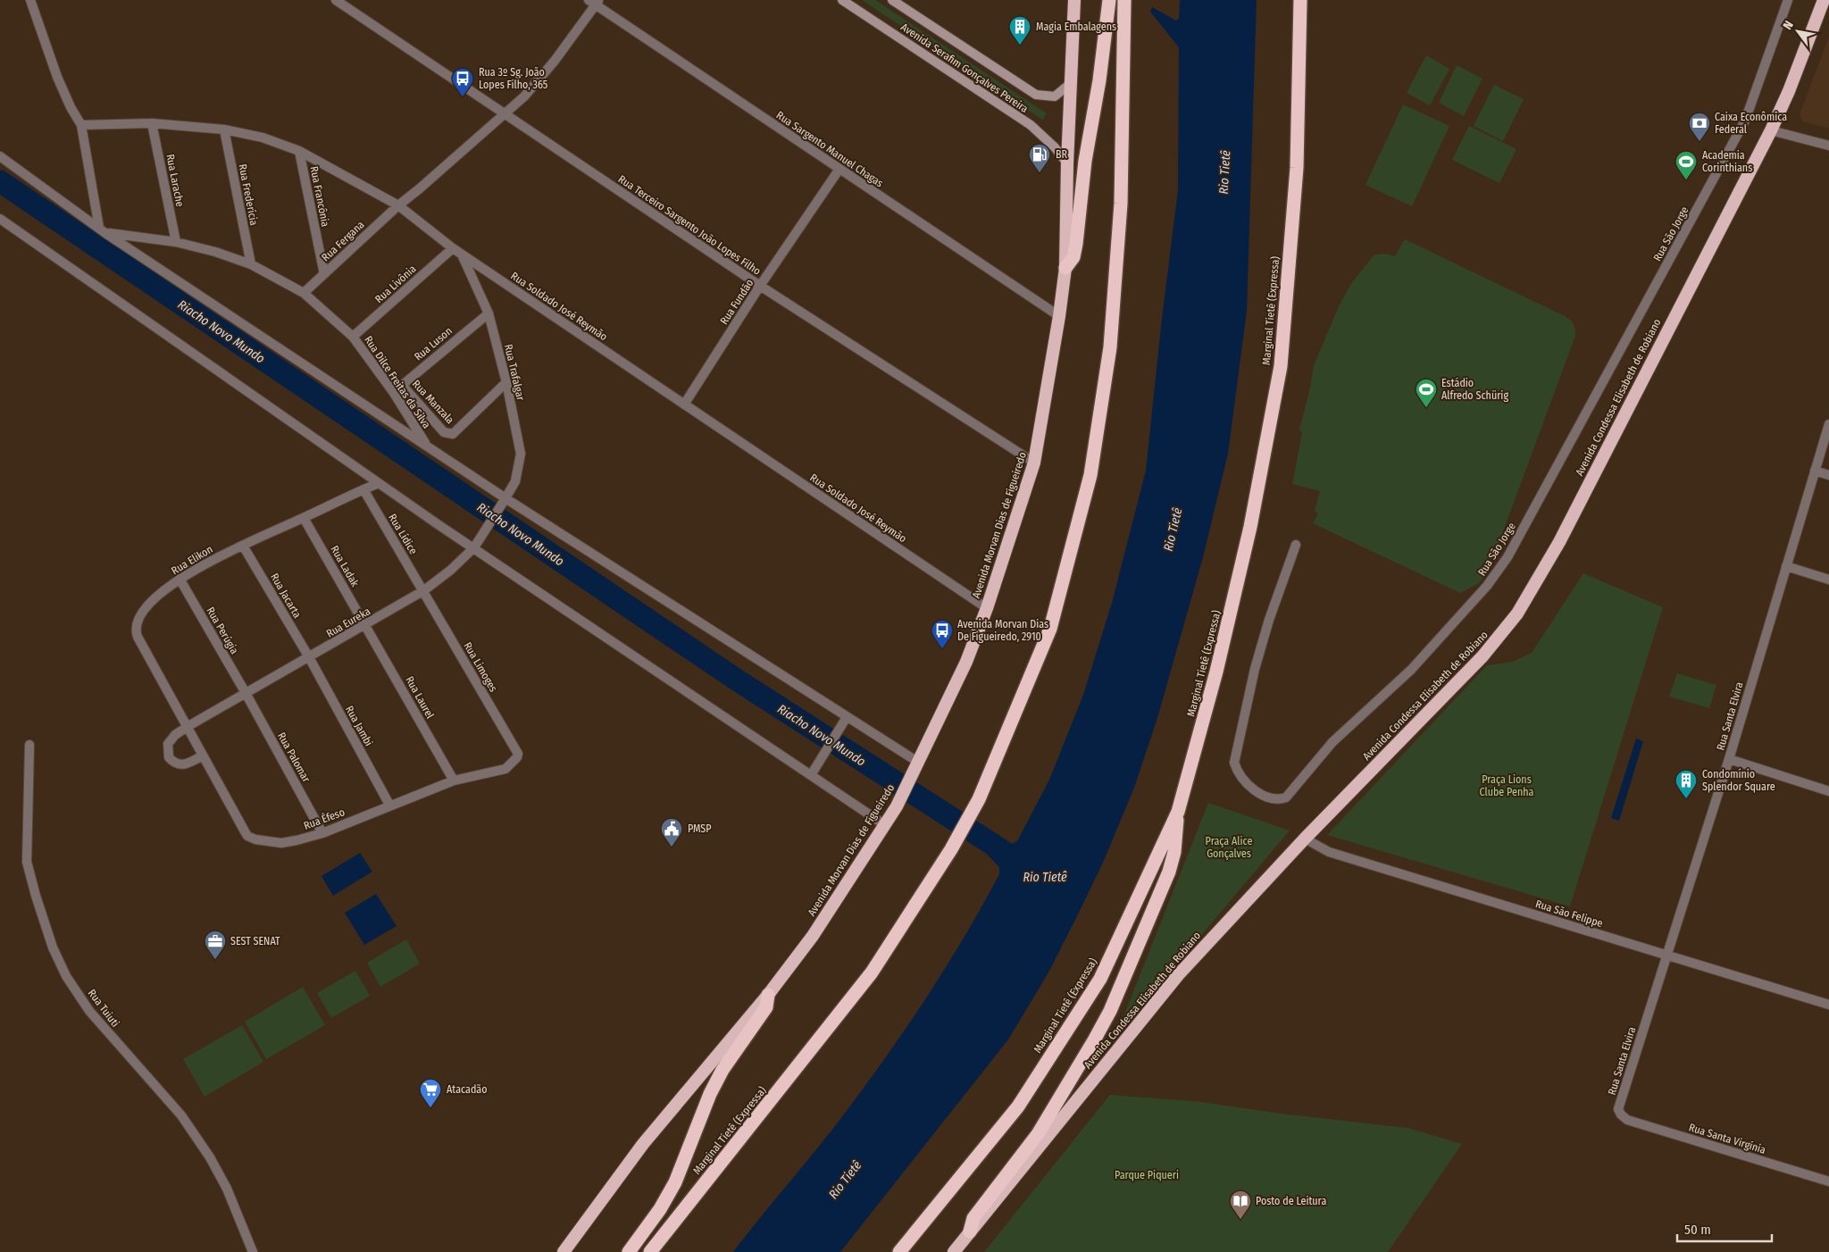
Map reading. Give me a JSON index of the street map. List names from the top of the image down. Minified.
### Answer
{"streets":{"highway":["Marginal Tietê (Expressa)","Avenida Condessa Elisabeth de Robiano","Avenida Morvan Dias de Figueiredo"],"main road":["Avenida Serafim Gonçalves Pereira"],"street":["Rua Sargento Manuel Chagas","Rua Larache","Rua Frederícia","Rua Francônia","Rua Terceiro Sargento João Lopes Filho","Rua São Jorge","Rua Fergana","Rua Livônia","Rua Fundão","Rua Soldado José Reymão","Rua Luson","Rua Trafalgar","Rua Dilce Freitas da Silva","Rua Manzala","Rua Lídice","Rua Elikon","Rua Ladak","Rua Jacarta","Rua Eureka","Rua Perúgia","Rua Limoges","Rua Laurel","Rua Santa Elvira","Rua Jambi","Rua Palomar","Rua Éfeso","Rua São Felippe","Rua Tuiuti","Rua Santa Virgínia"]},"crossings":[["Avenida Serafim Gonçalves Pereira","Avenida Morvan Dias de Figueiredo"],["Rua Sargento Manuel Chagas","Rua Fergana"],["Rua Sargento Manuel Chagas","Rua Fundão"],["Rua Sargento Manuel Chagas","Avenida Morvan Dias de Figueiredo"],["Rua Larache","Rua Soldado José Reymão"],["Rua Larache","Rua Dilce Freitas da Silva"],["Rua Frederícia","Rua Soldado José Reymão"],["Rua Frederícia","Rua Dilce Freitas da Silva"],["Rua Francônia","Rua Fergana"],["Rua Francônia","Rua Soldado José Reymão"],["Rua Terceiro Sargento João Lopes Filho","Rua Fergana"],["Rua Terceiro Sargento João Lopes Filho","Rua Fundão"],["Rua Terceiro Sargento João Lopes Filho","Avenida Morvan Dias de Figueiredo"],["Rua Fergana","Rua Soldado José Reymão"],["Rua Fergana","Rua Dilce Freitas da Silva"],["Rua Livônia","Rua Soldado José Reymão"],["Rua Livônia","Rua Dilce Freitas da Silva"],["Rua Fundão","Rua Soldado José Reymão"],["Rua Soldado José Reymão","Rua Trafalgar"],["Rua Soldado José Reymão","Avenida Morvan Dias de Figueiredo"],["Rua Luson","Rua Trafalgar"],["Rua Luson","Rua Dilce Freitas da Silva"],["Rua Luson","Rua Manzala"],["Rua Trafalgar","Rua Manzala"],["Rua Trafalgar","Rua Eureka"],["Avenida Condessa Elisabeth de Robiano","Rua São Felippe"],["Rua Lídice","Rua Elikon"],["Rua Lídice","Rua Eureka"],["Rua Lídice","Rua Limoges"],["Rua Elikon","Rua Ladak"],["Rua Elikon","Rua Jacarta"],["Rua Elikon","Rua Eureka"],["Rua Elikon","Rua Perúgia"],["Rua Elikon","Rua Éfeso"],["Rua Ladak","Rua Eureka"],["Rua Ladak","Rua Laurel"],["Rua Jacarta","Rua Eureka"],["Rua Jacarta","Rua Jambi"],["Rua Eureka","Rua Perúgia"],["Rua Eureka","Rua Limoges"],["Rua Eureka","Rua Laurel"],["Rua Eureka","Rua Jambi"],["Rua Eureka","Rua Palomar"],["Rua Eureka","Rua Éfeso"],["Rua Perúgia","Rua Palomar"],["Rua Limoges","Rua Éfeso"],["Rua Laurel","Rua Éfeso"],["Rua Santa Elvira","Rua São Felippe"],["Rua Santa Elvira","Rua Santa Virgínia"],["Rua Jambi","Rua Éfeso"],["Rua Palomar","Rua Éfeso"]],"water":["Rio Tietê","Riacho Novo Mundo"],"parks":["Praça Lions Clube Penha","Praça Alice Gonçalves","Parque Piqueri"],"places":{"building":["Magia Embalagens","Condomínio Splendor Square"],"bus stop":["Rua 3º Sg. João Lopes Filho, 365","Avenida Morvan Dias De Figueiredo, 2910"],"bank":["Caixa Econômica Federal"],"fuel station":["BR"],"sports":["Academia Corinthians","Estádio Alfredo Schürig"],"public building":["PMSP"],"office":["SEST SENAT"],"supermarket":["Atacadão"],"library":["Posto de Leitura"]},"scale_bar":"50 m","north":"top left"}
